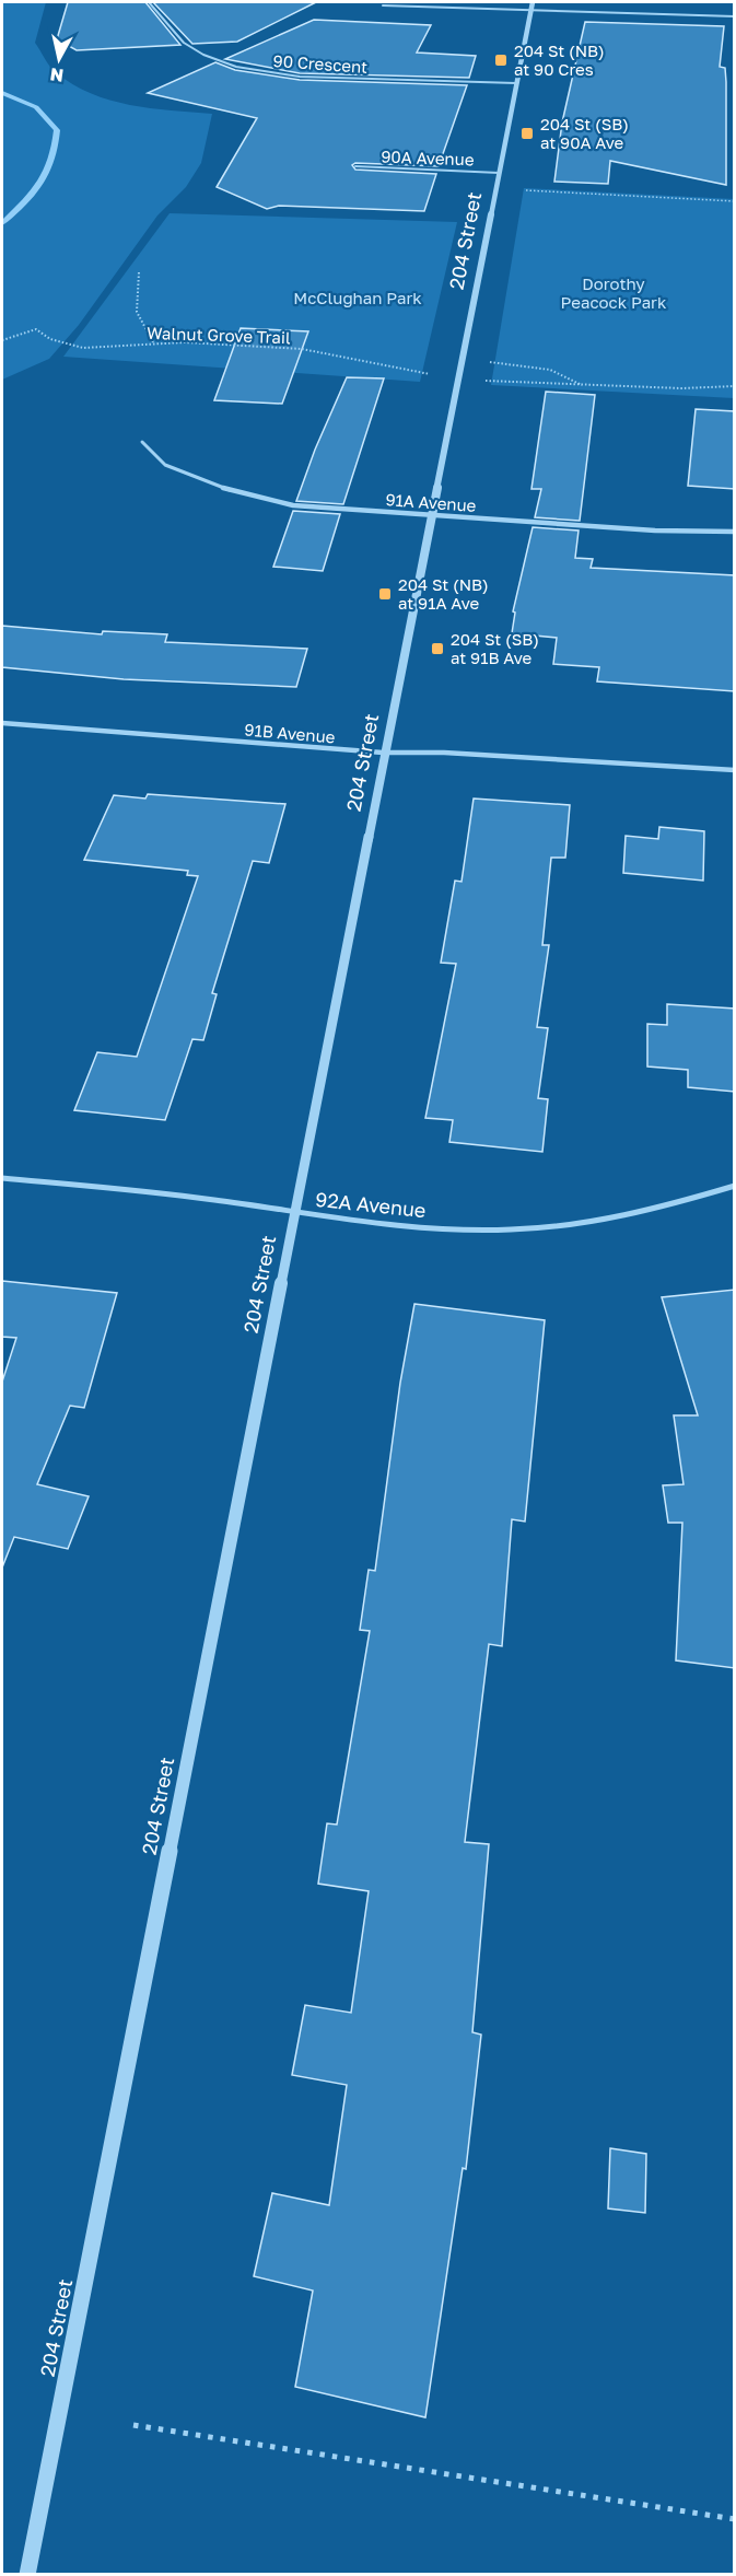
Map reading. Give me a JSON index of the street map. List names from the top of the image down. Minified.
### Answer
{"streets":{"street":["90 Crescent","90A Avenue","204 Street","91A Avenue","91B Avenue","92A Avenue"],"path":["Walnut Grove Trail"]},"crossings":[["90 Crescent","204 Street"],["90A Avenue","204 Street"],["204 Street","91A Avenue"],["204 Street","91B Avenue"],["204 Street","92A Avenue"]],"parks":["Dorothy Peacock Park","McClughan Park"],"places":{"transit":["204 St (NB) at 90 Cres","204 St (SB) at 90A Ave","204 St (NB) at 91A Ave","204 St (SB) at 91B Ave"]},"north":"bottom"}
